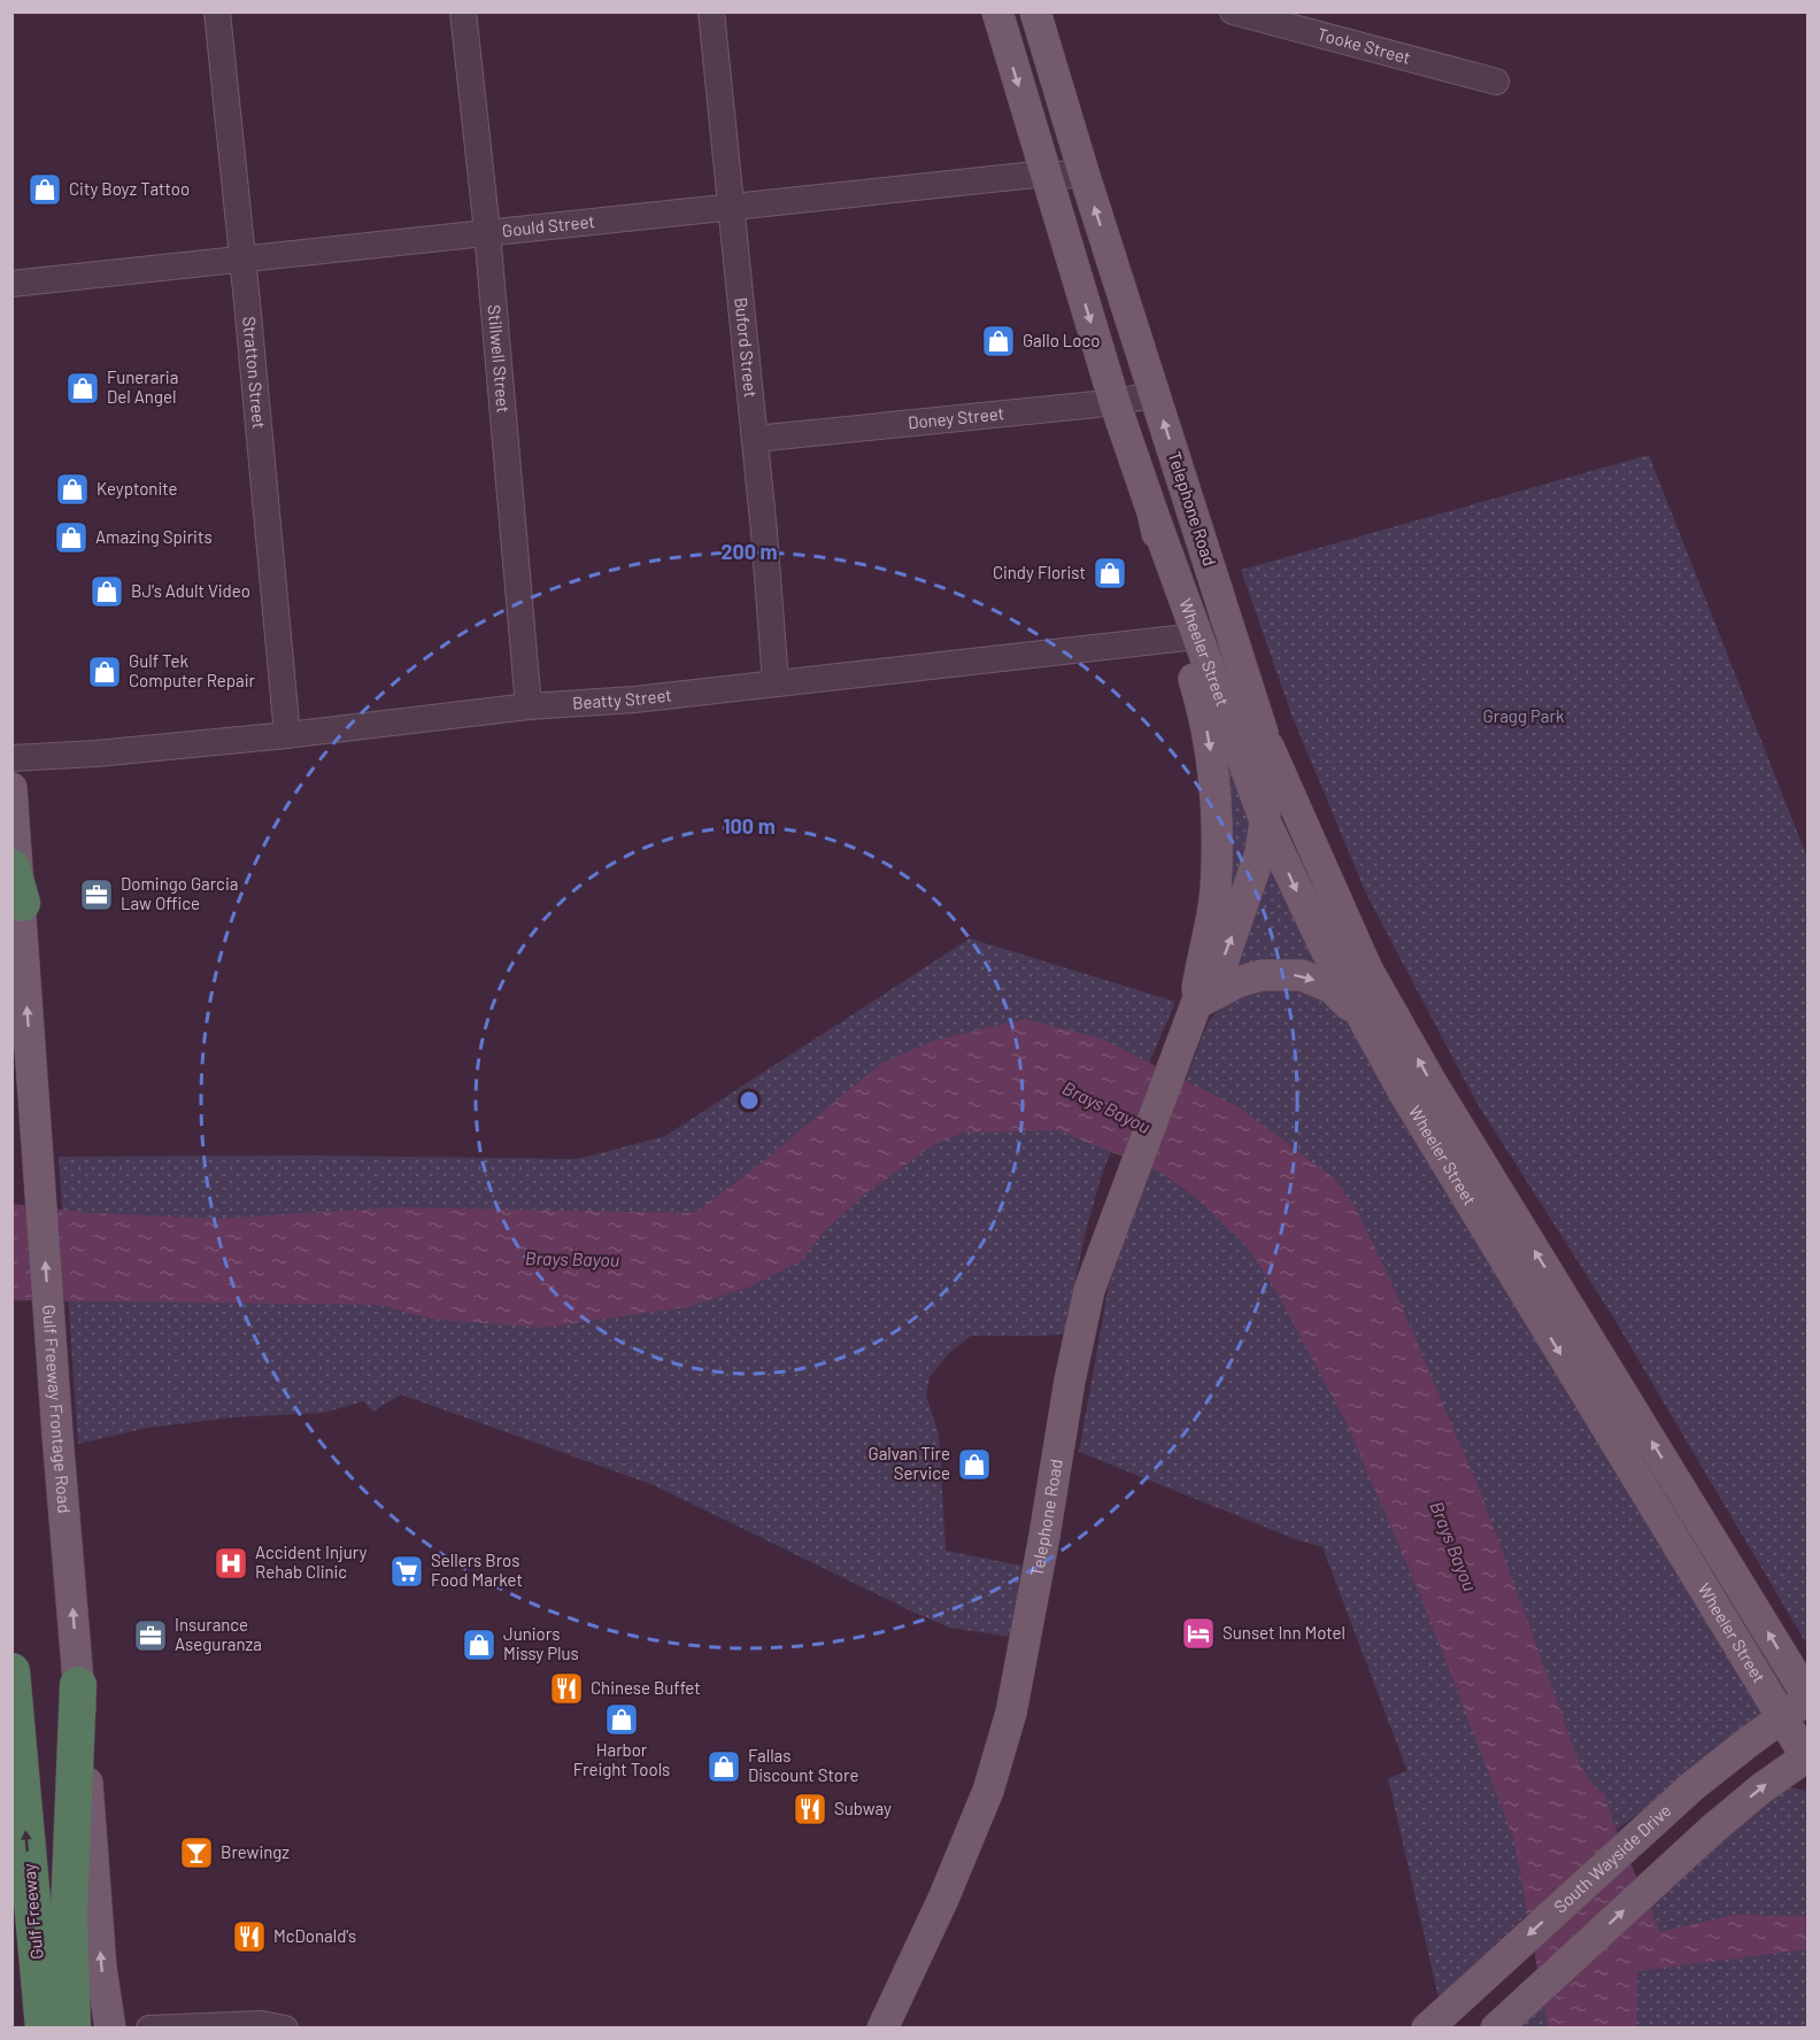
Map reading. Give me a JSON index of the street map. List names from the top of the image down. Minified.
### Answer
{"streets":{"highway":["Gulf Freeway"],"main road":["Telephone Road","Wheeler Street","Gulf Freeway Frontage Road","South Wayside Drive"],"street":["Tooke Street","Gould Street","Buford Street","Stillwell Street","Stratton Street","Doney Street","Beatty Street"]},"crossings":[["Gould Street","Buford Street"],["Gould Street","Stillwell Street"],["Gould Street","Stratton Street"],["Gould Street","Telephone Road"],["Buford Street","Doney Street"],["Buford Street","Beatty Street"],["Stillwell Street","Beatty Street"],["Stratton Street","Beatty Street"],["Doney Street","Telephone Road"],["Telephone Road","Wheeler Street"],["Telephone Road","Beatty Street"],["Wheeler Street","Beatty Street"],["Wheeler Street","South Wayside Drive"]],"one_way":["Gulf Freeway Frontage Road"],"water":["Brays Bayou"],"parks":["Gragg Park"],"places":{"shop":["City Boyz Tattoo","Gallo Loco","Funeraria Del Angel","Keyptonite","Amazing Spirits","Cindy Florist","BJ's Adult Video","Gulf Tek Computer Repair","Galvan Tire Service","Juniors Missy Plus","Harbor Freight Tools","Fallas Discount Store"],"office":["Domingo Garcia Law Office","Insurance Aseguranza"],"hospital":["Accident Injury Rehab Clinic"],"supermarket":["Sellers Bros Food Market"],"hotel":["Sunset Inn Motel"],"restaurant":["Chinese Buffet","Subway","McDonald's"],"bar":["Brewingz"]},"rings":["200 m","100 m"]}
